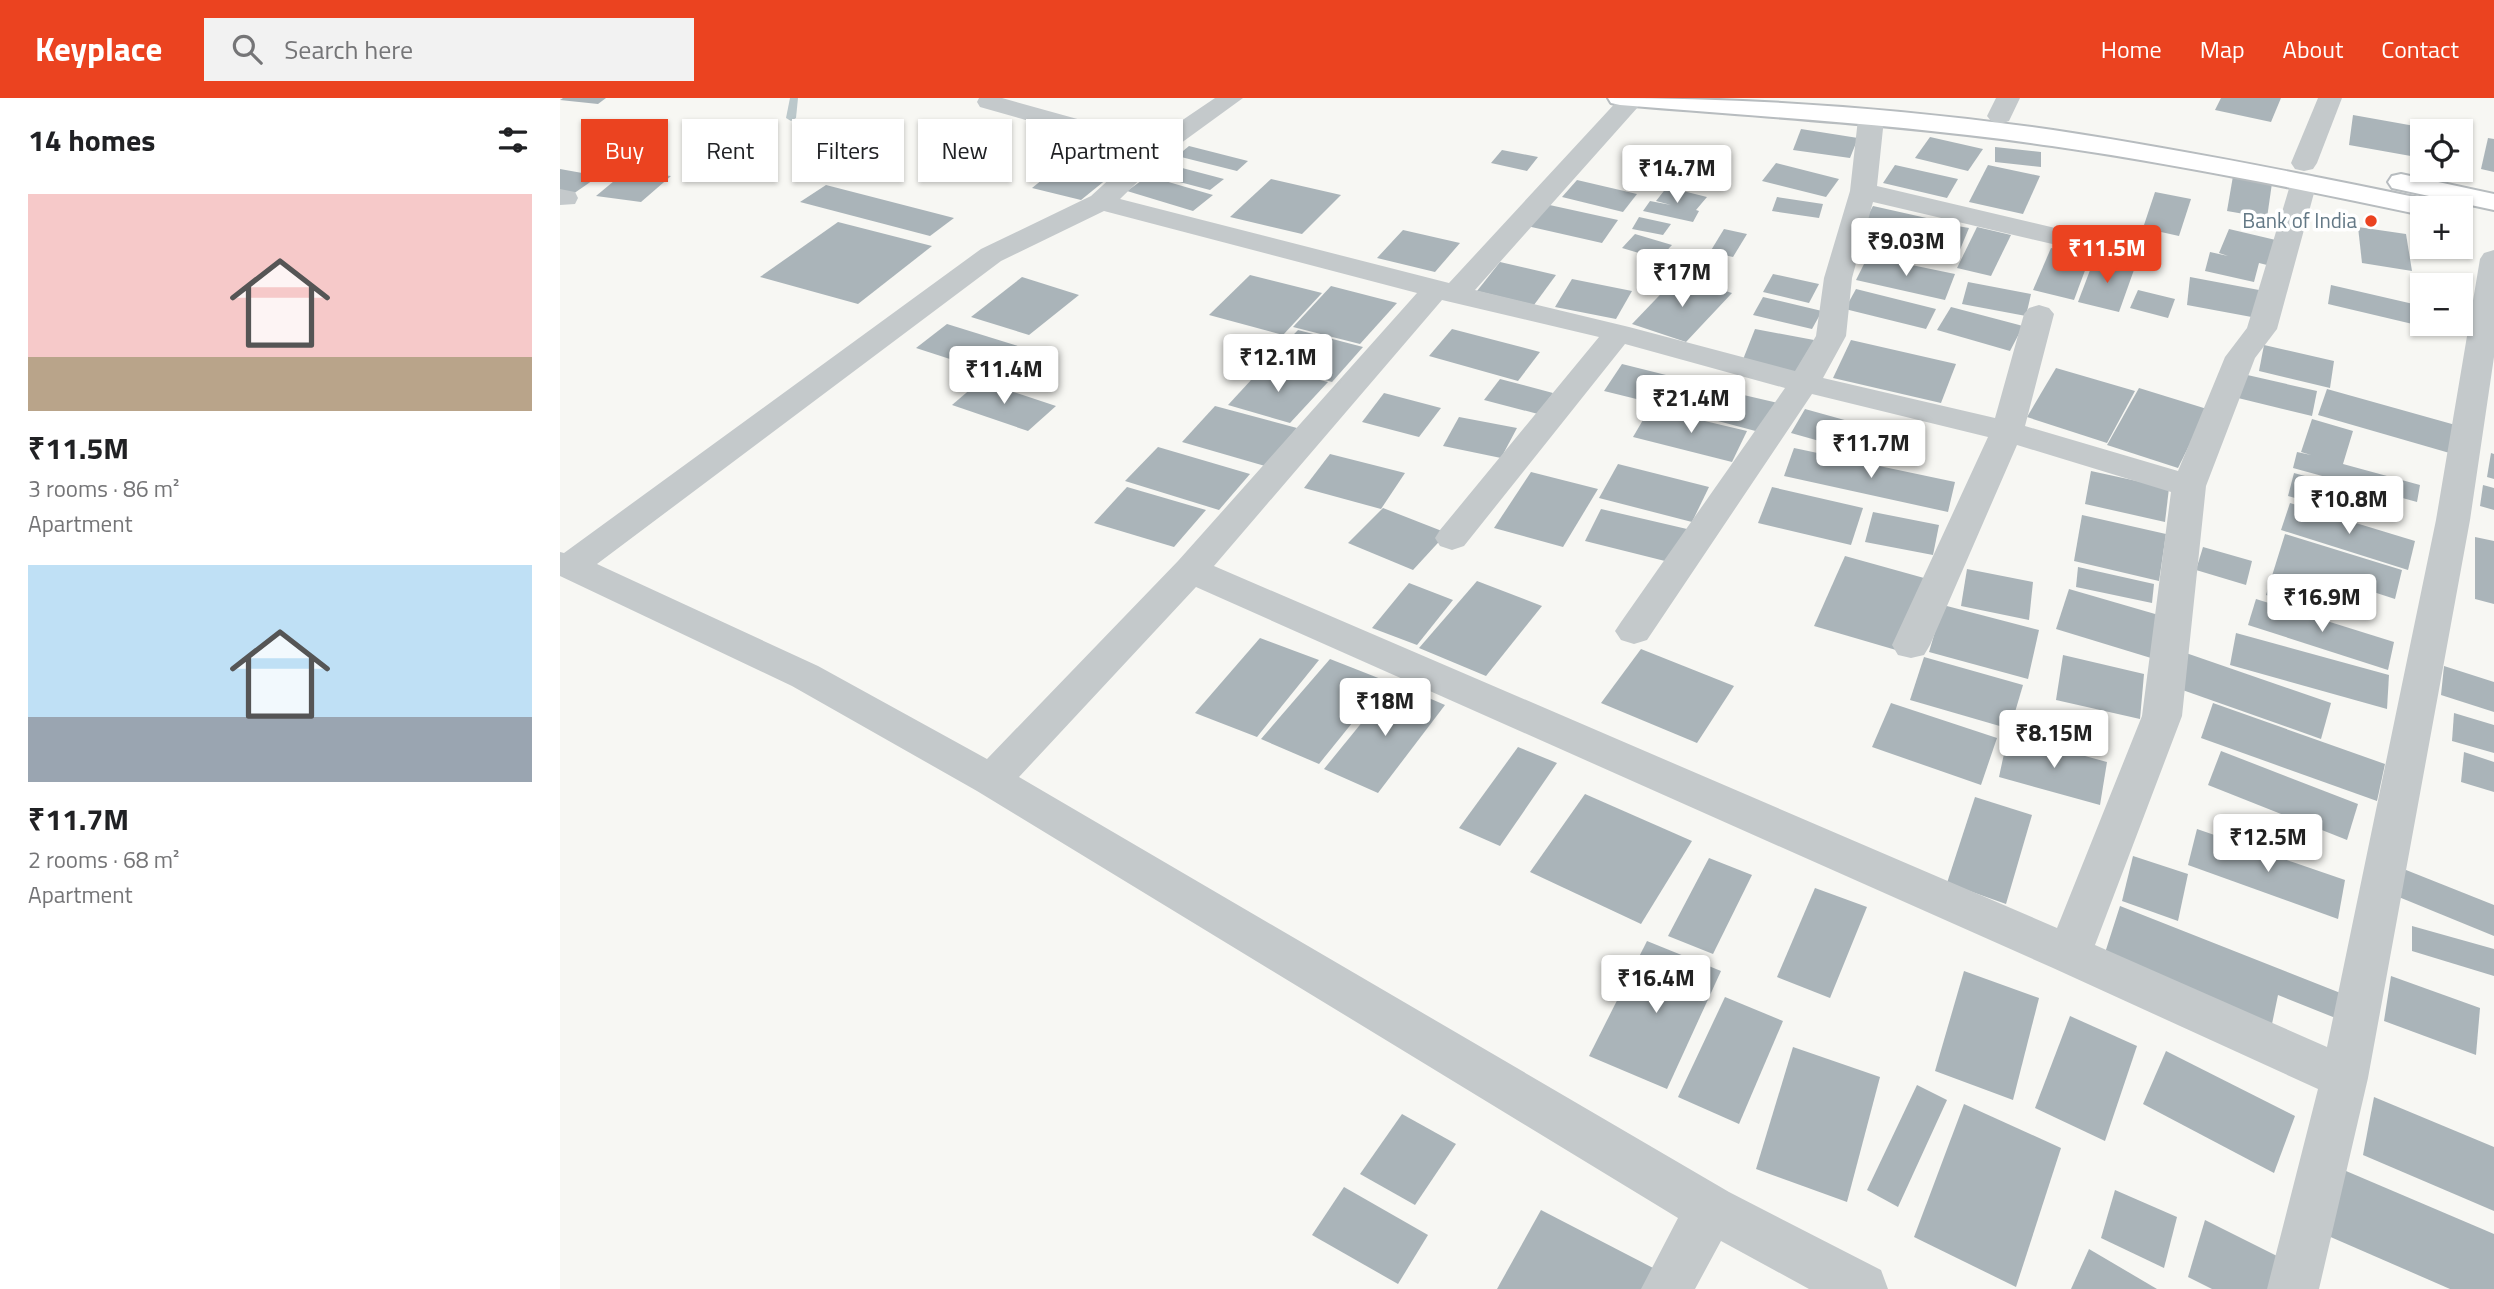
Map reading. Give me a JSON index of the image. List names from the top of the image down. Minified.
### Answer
{"places":["Bank of India"],"page":{"header":"Keyplace","search":"Search here","nav":["Home","Map","About","Contact"],"heading":"14 homes","map_buttons":["+","−"],"chip":["Buy","Rent","Filters","New","Apartment"],"price":["₹14.7M","₹9.03M","₹11.5M","₹17M","₹12.1M","₹11.4M","₹21.4M","₹11.7M","₹10.8M","₹16.9M","₹18M","₹8.15M","₹12.5M","₹16.4M"],"list":[{"name":"₹11.5M","note":"3 rooms · 86 m² · Apartment"},{"name":"₹11.7M","note":"2 rooms · 68 m² · Apartment"}]}}
